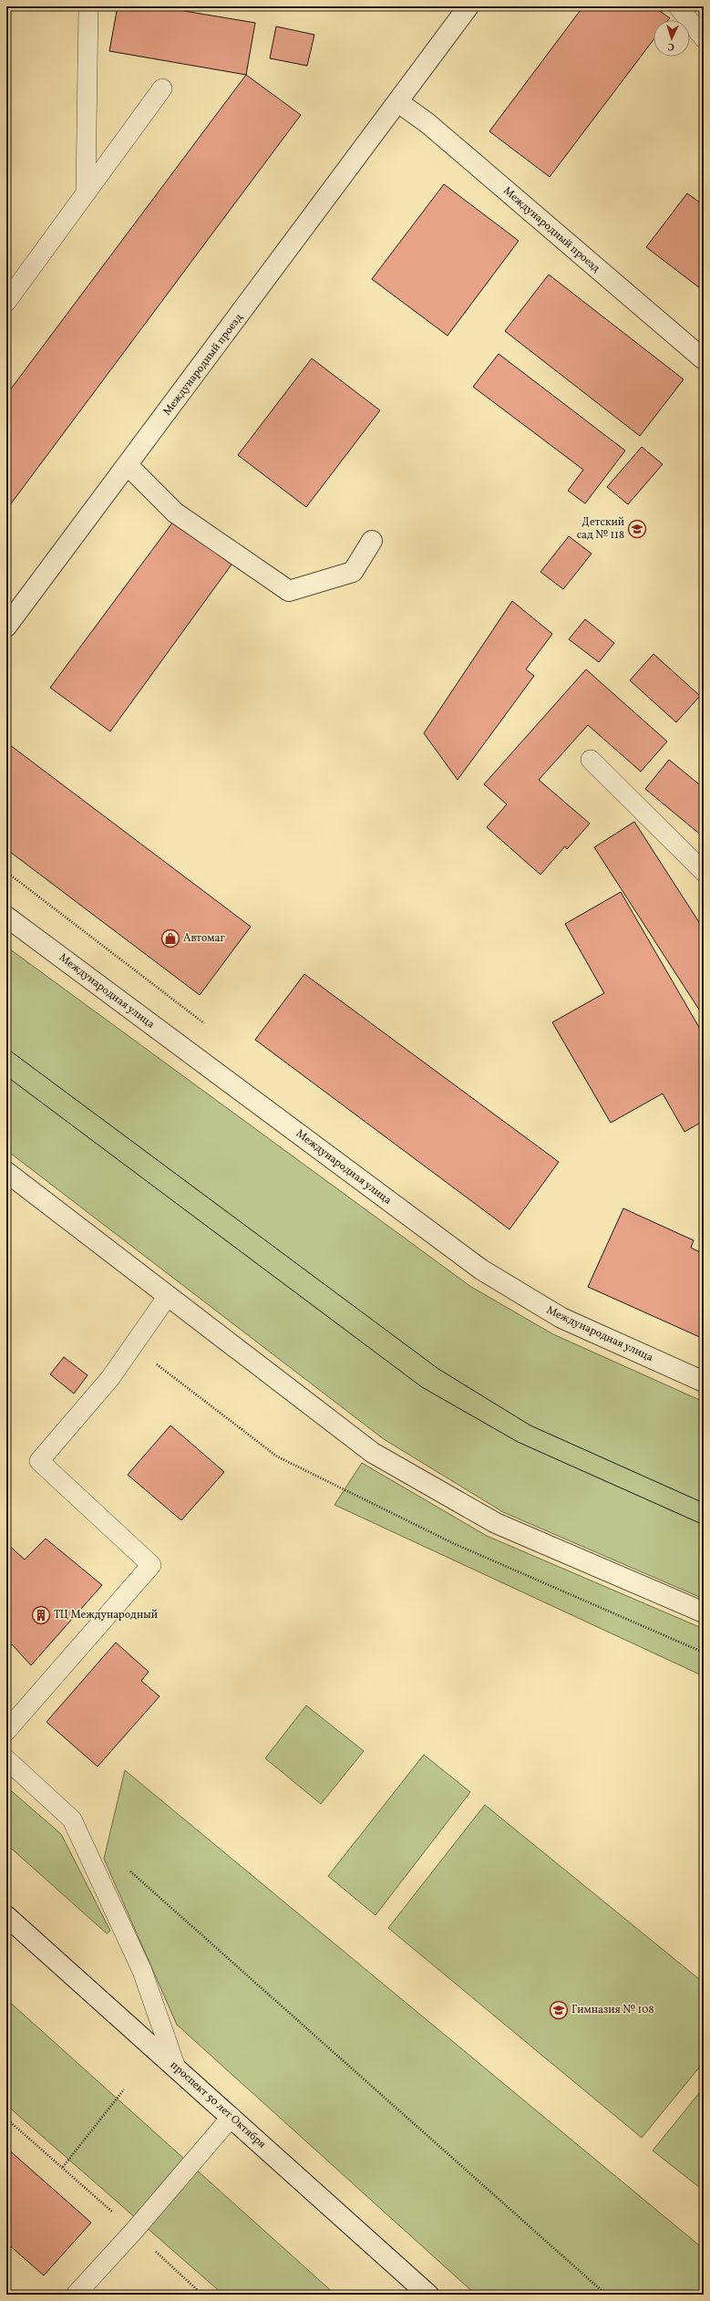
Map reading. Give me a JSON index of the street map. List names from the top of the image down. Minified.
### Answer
{"streets":{"street":["Международный проезд","Международная улица","проспект 50 лет Октября"]},"places":{"school or university":["Детский сад № 118","Гимназия № 108"],"shop":["Автомаг"],"building":["ТЦ Международный"]},"north":"bottom"}
